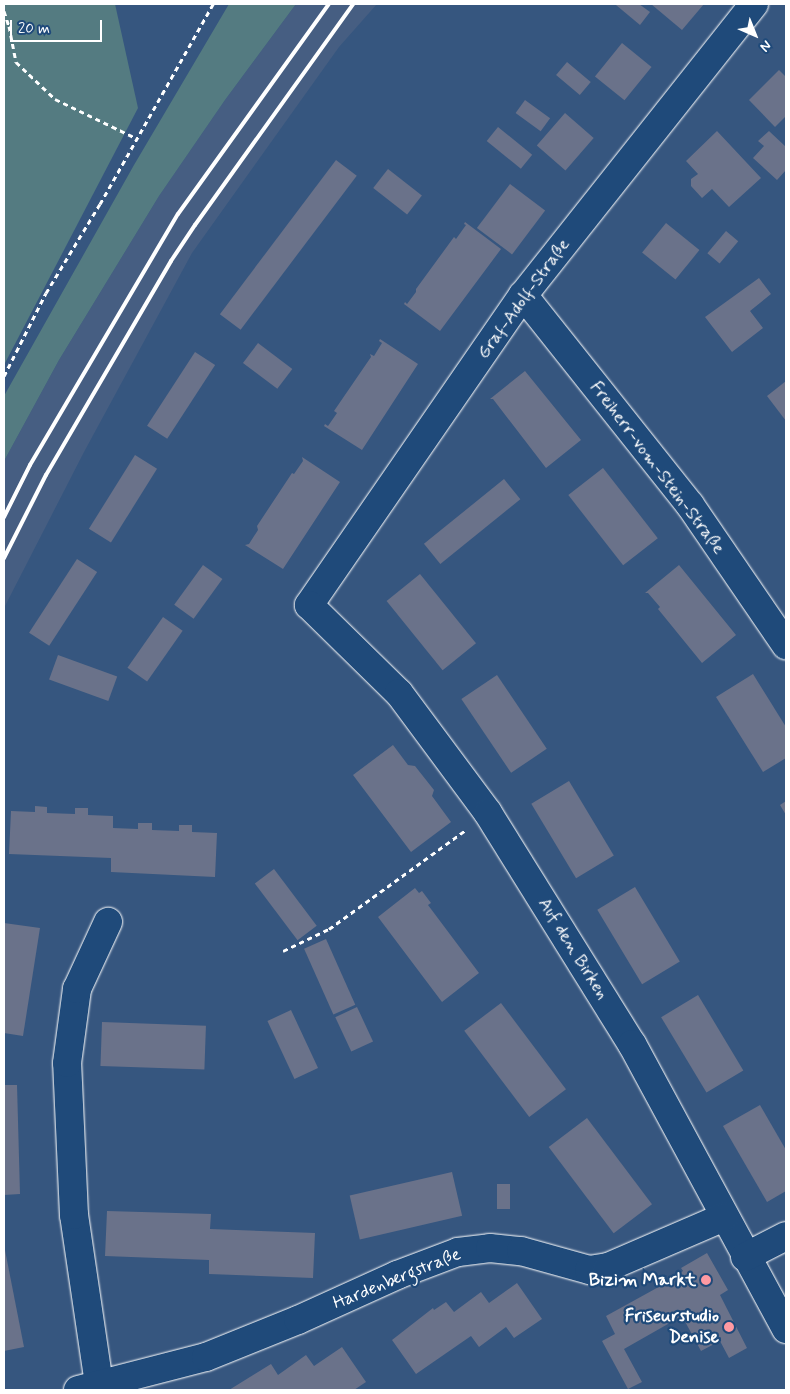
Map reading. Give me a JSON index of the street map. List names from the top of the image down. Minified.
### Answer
{"streets":{"street":["Graf-Adolf-Straße","Freiherr-vom-Stein-Straße","Auf den Birken","Hardenbergstraße"]},"crossings":[["Graf-Adolf-Straße","Freiherr-vom-Stein-Straße"],["Graf-Adolf-Straße","Auf den Birken"],["Auf den Birken","Hardenbergstraße"]],"places":["Bizim Markt","Friseurstudio Denise"],"scale_bar":"20 m","north":"bottom right"}
